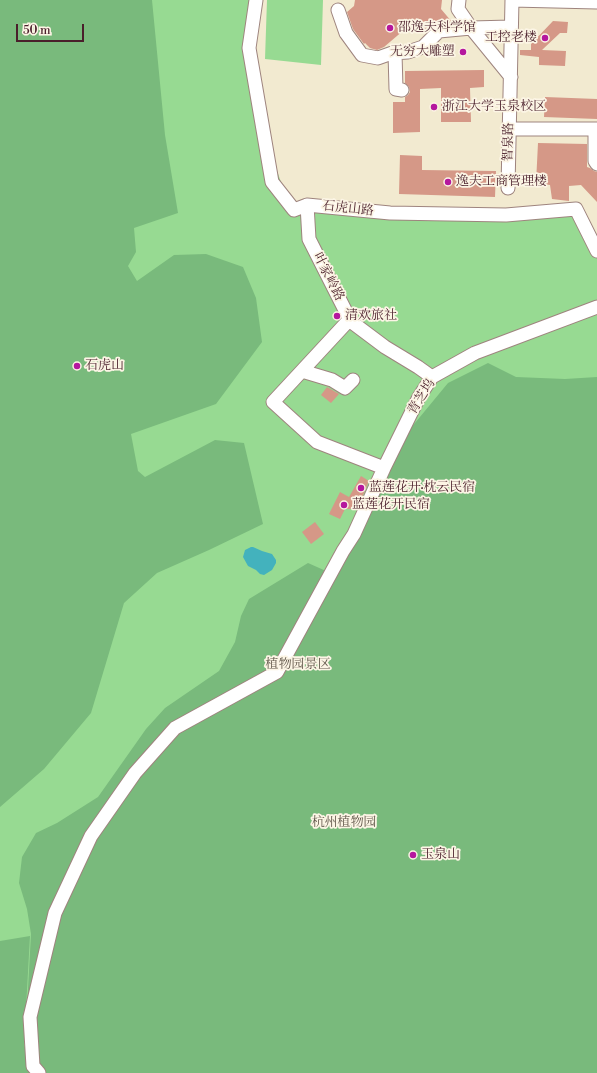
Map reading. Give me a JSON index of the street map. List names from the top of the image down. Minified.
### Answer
{"streets":{"street":["智泉路","石虎山路","叶家岭路","青芝坞"]},"crossings":[["石虎山路","叶家岭路"],["叶家岭路","青芝坞"]],"parks":["植物园景区","杭州植物园"],"places":["邵逸夫科学馆","工控老楼","无穷大雕塑","浙江大学玉泉校区","逸夫工商管理楼","清欢旅社","石虎山","蓝莲花开·枕云民宿","蓝莲花开民宿","玉泉山"],"scale_bar":"50 m"}
